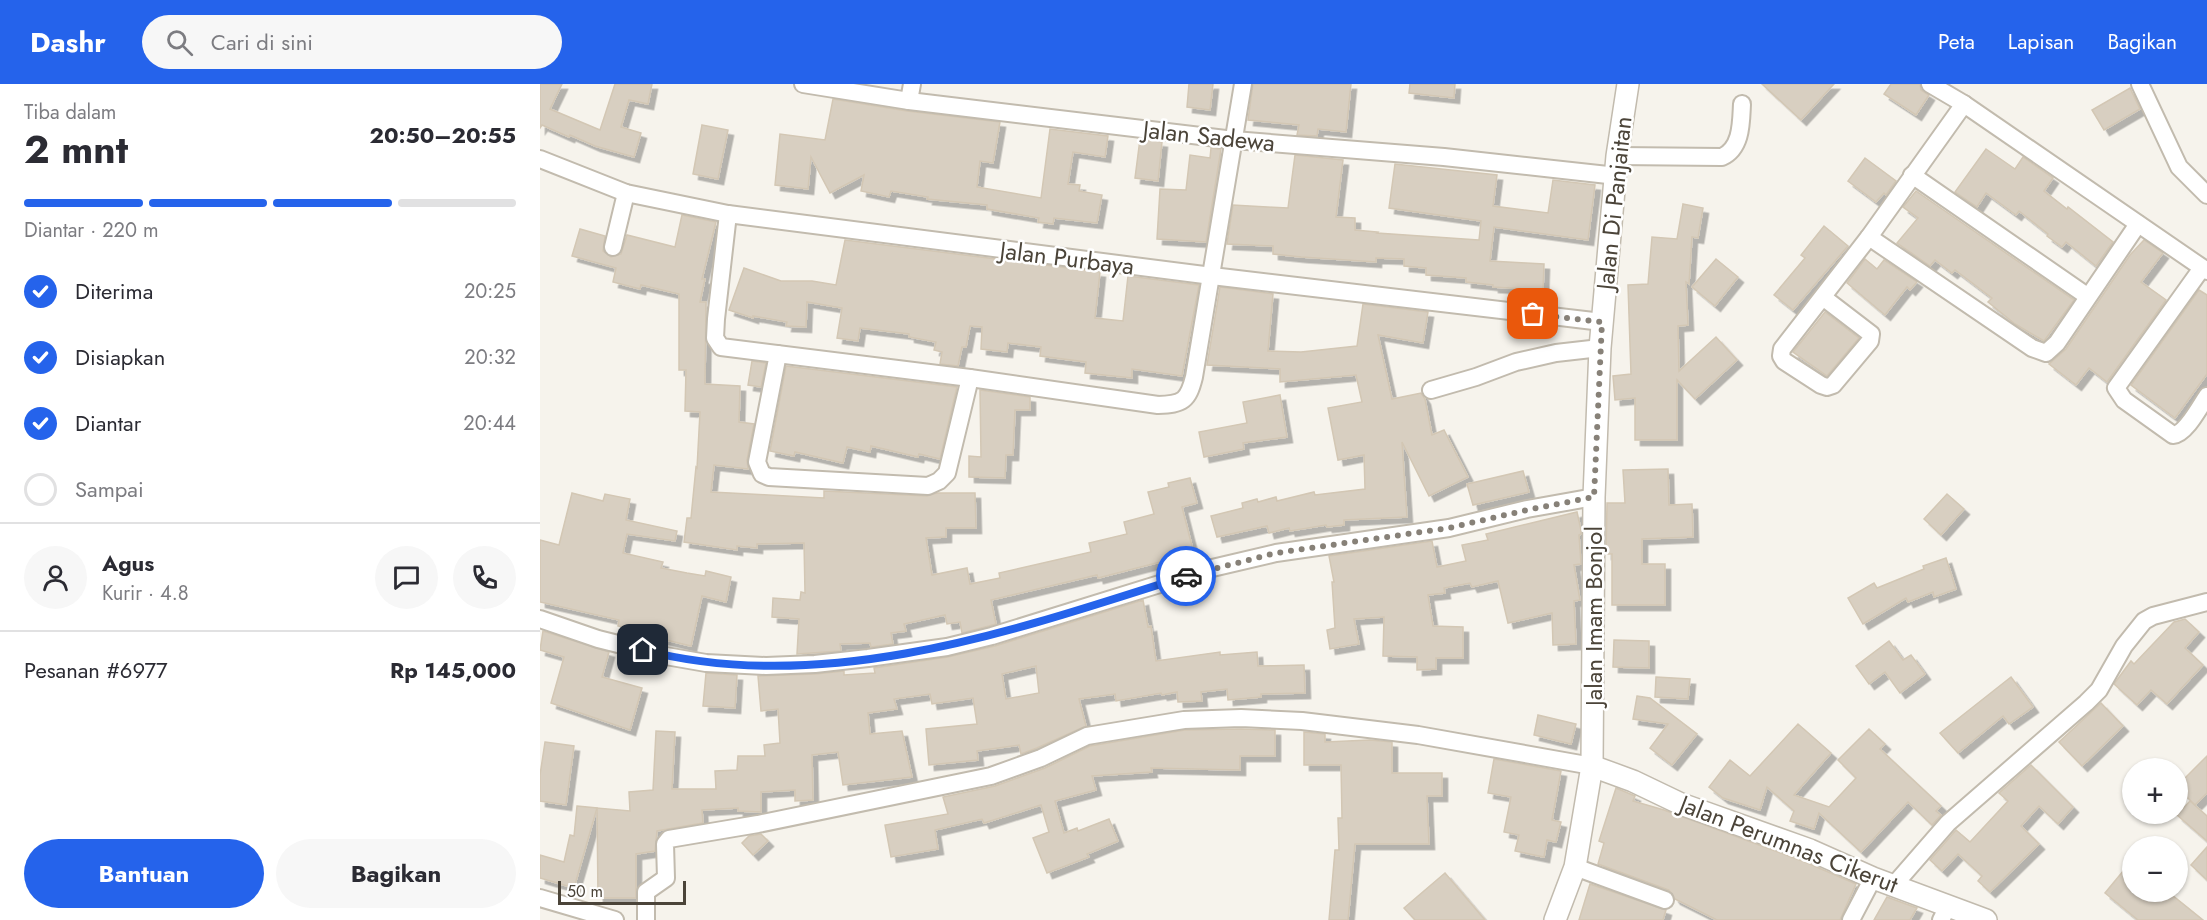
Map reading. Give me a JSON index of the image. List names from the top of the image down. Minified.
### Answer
{"streets":{"street":["Jalan Sadewa","Jalan Di Panjaitan","Jalan Purbaya","Jalan Imam Bonjol","Jalan Perumnas Cikerut"]},"crossings":[["Jalan Sadewa","Jalan Di Panjaitan"],["Jalan Di Panjaitan","Jalan Purbaya"],["Jalan Di Panjaitan","Jalan Imam Bonjol"],["Jalan Purbaya","Jalan Imam Bonjol"],["Jalan Imam Bonjol","Jalan Perumnas Cikerut"]],"scale_bar":"50 m","page":{"header":"Dashr","search":"Cari di sini","nav":["Peta","Lapisan","Bagikan"],"heading":["2 mnt","Tiba dalam","20:50–20:55"],"panel":["Agus","Kurir · 4.8","Pesanan #6977","Rp 145,000"],"bar":"Diantar · 220 m","list":[["Diterima","20:25"],["Disiapkan","20:32"],["Diantar","20:44"],"Sampai"],"map_buttons":["+","−"],"buttons":["Bantuan","Bagikan"],"scale":"50 m"}}
